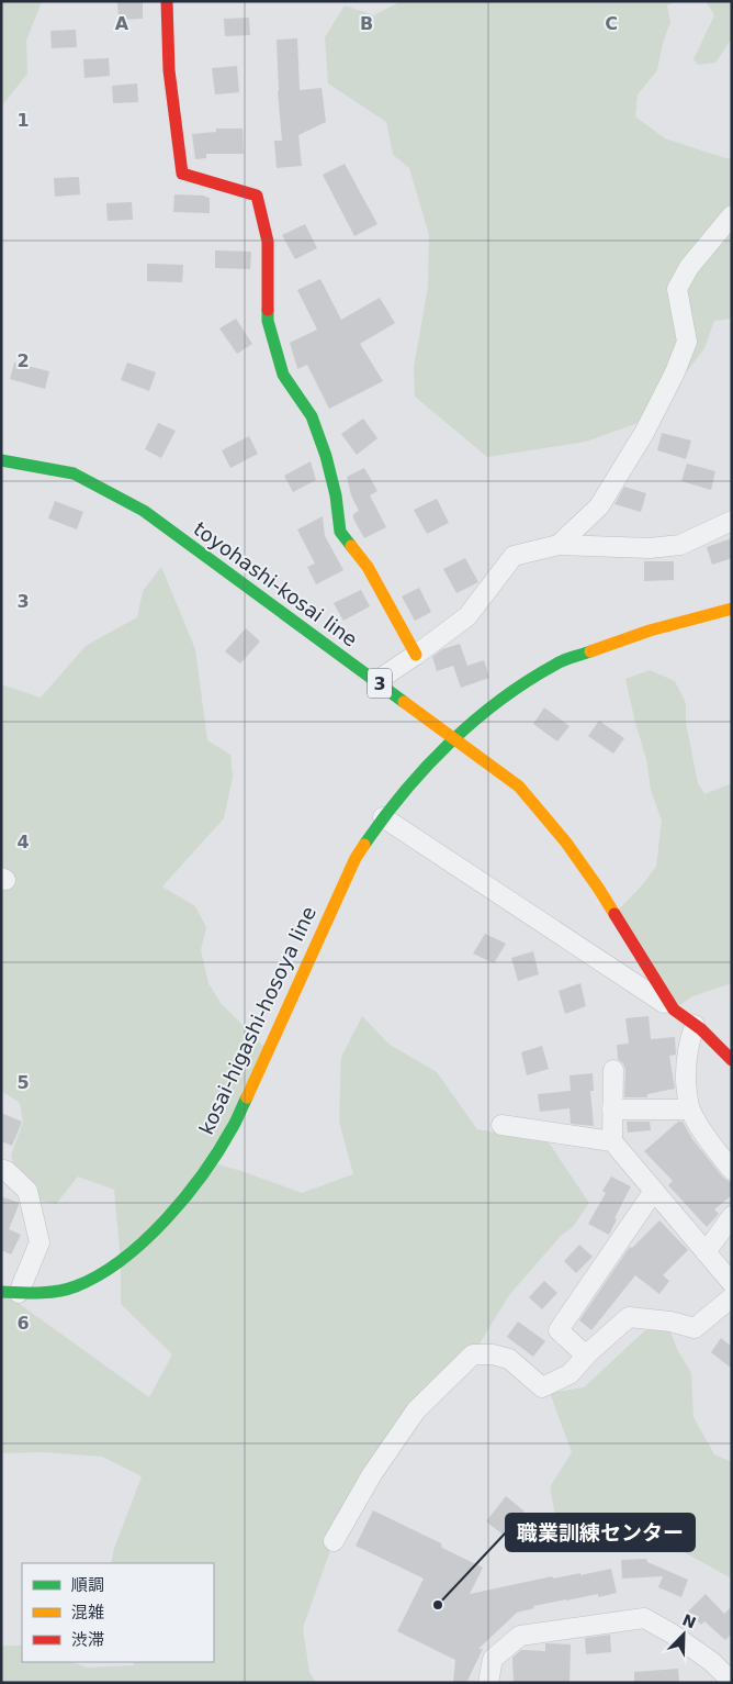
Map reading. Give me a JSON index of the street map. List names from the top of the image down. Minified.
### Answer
{"streets":{"main road":["toyohashi-kosai line","3","kosai-higashi-hosoya line"]},"crossings":[["toyohashi-kosai line","kosai-higashi-hosoya line"]],"places":["職業訓練センター"],"legend":["順調","混雑","渋滞"],"north":"top right","grid":{"columns":["A","B","C"],"rows":["1","2","3","4","5","6"]}}
